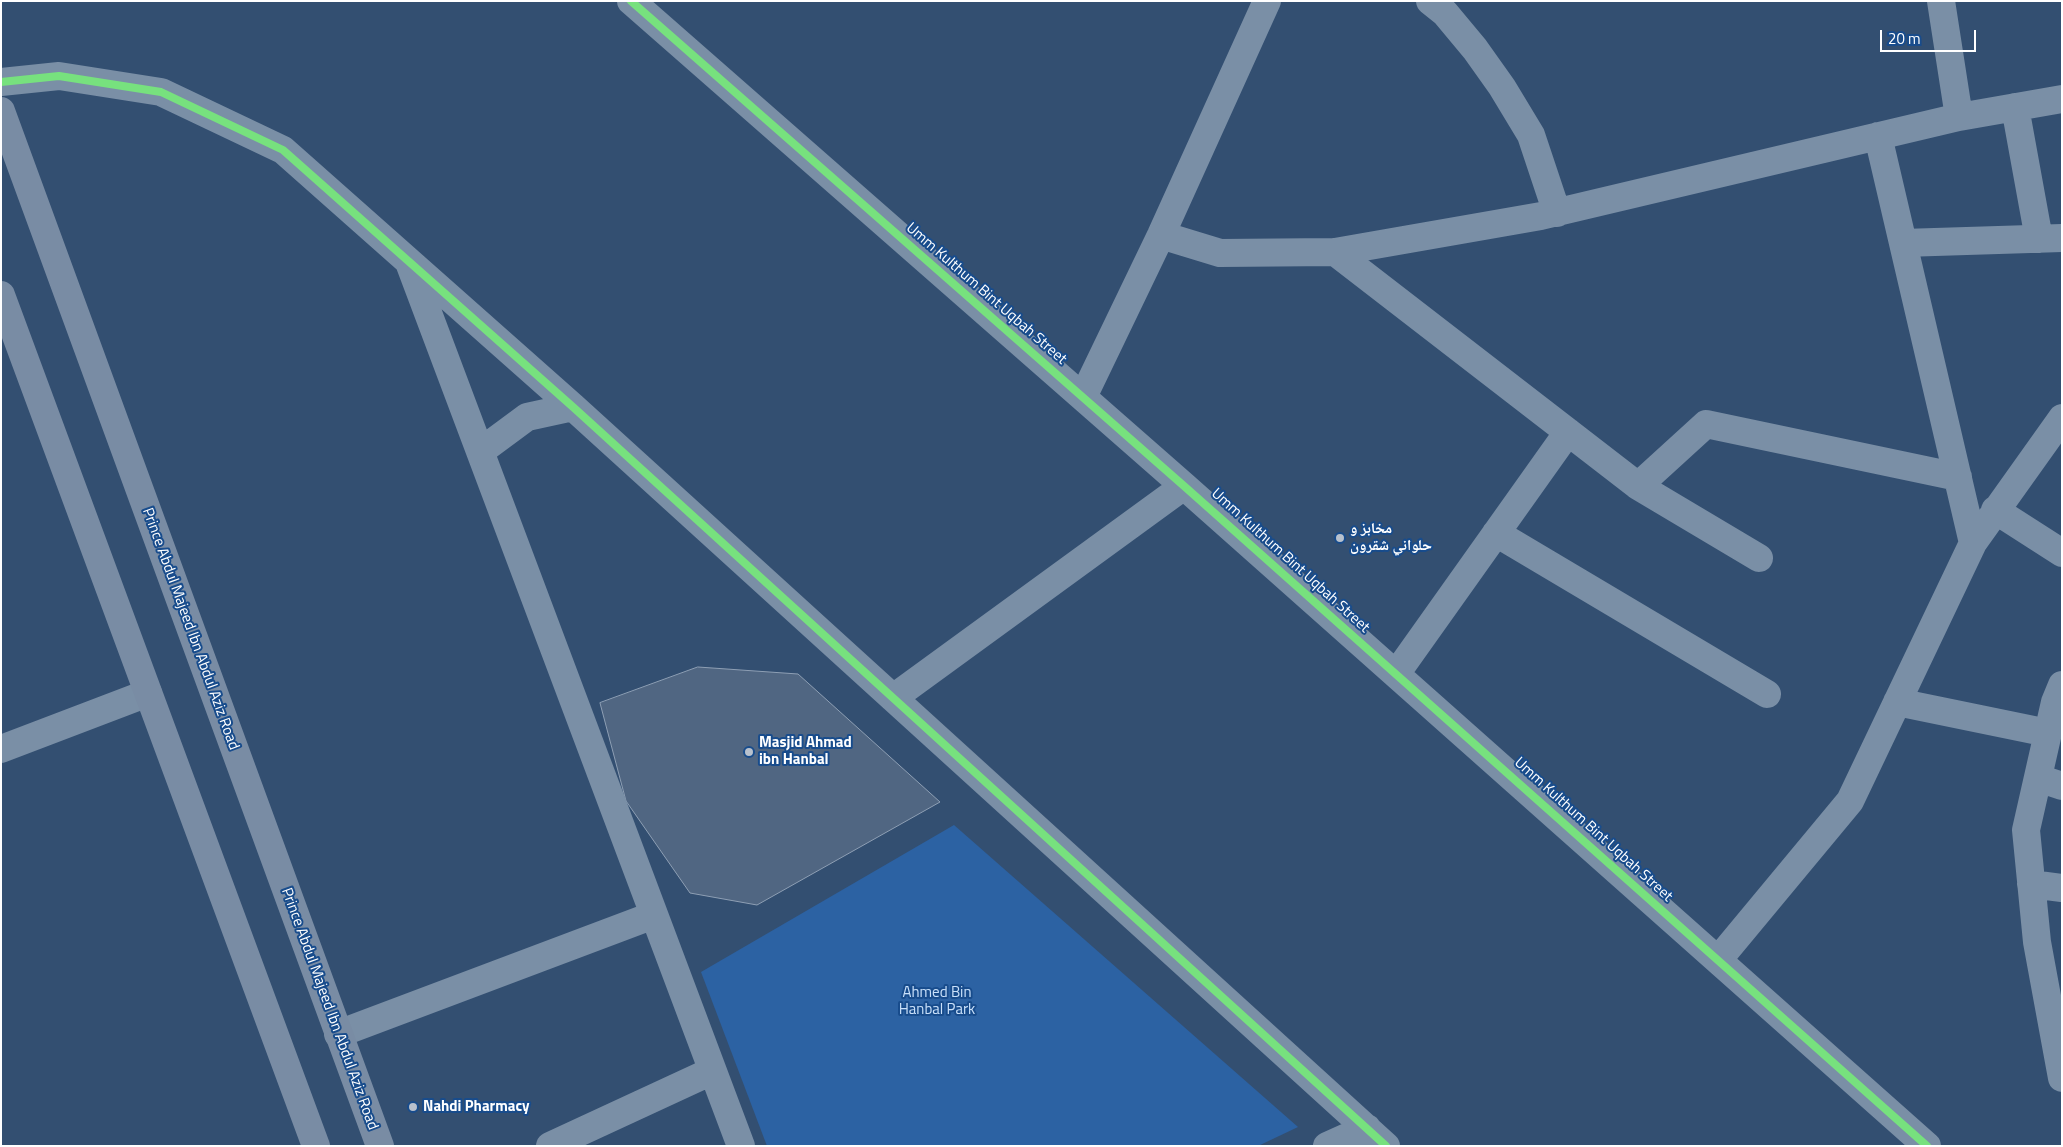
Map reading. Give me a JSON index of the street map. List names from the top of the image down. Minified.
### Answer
{"streets":{"main road":["Prince Abdul Majeed Ibn Abdul Aziz Road"],"street":["Umm Kulthum Bint Uqbah Street"]},"parks":["Ahmed Bin Hanbal Park"],"places":["مخابز و حلواني شقرون","Masjid Ahmad ibn Hanbal","Nahdi Pharmacy"],"scale_bar":"20 m"}
